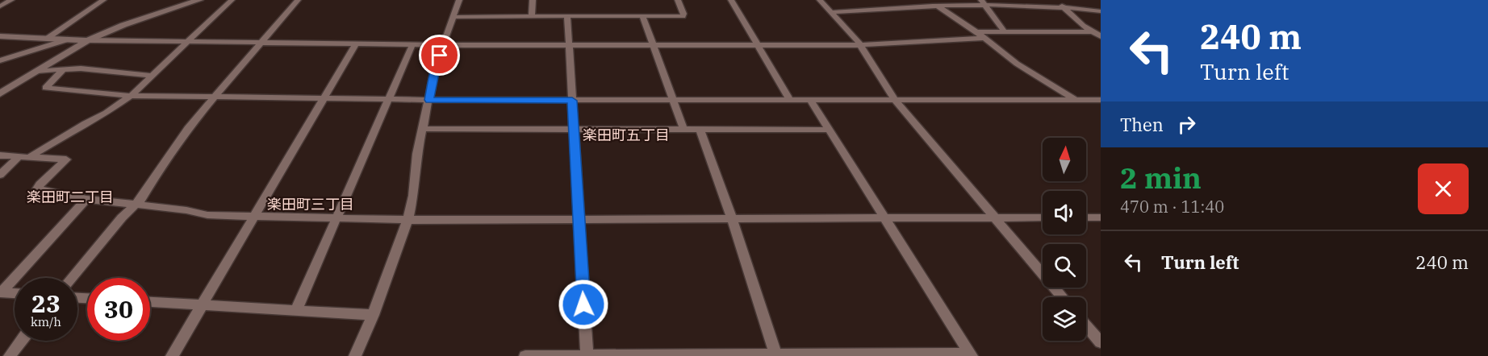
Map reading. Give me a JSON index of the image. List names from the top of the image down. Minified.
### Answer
{"districts":["楽田町五丁目","楽田町二丁目","楽田町三丁目"],"north":"top","page":{"turn":["240 m","Turn left"],"then":"Then","heading":["2 min","470 m · 11:40"],"list":[{"name":"Turn left","value":"240 m"}],"speed":"23 km/h","limit":"30"}}
